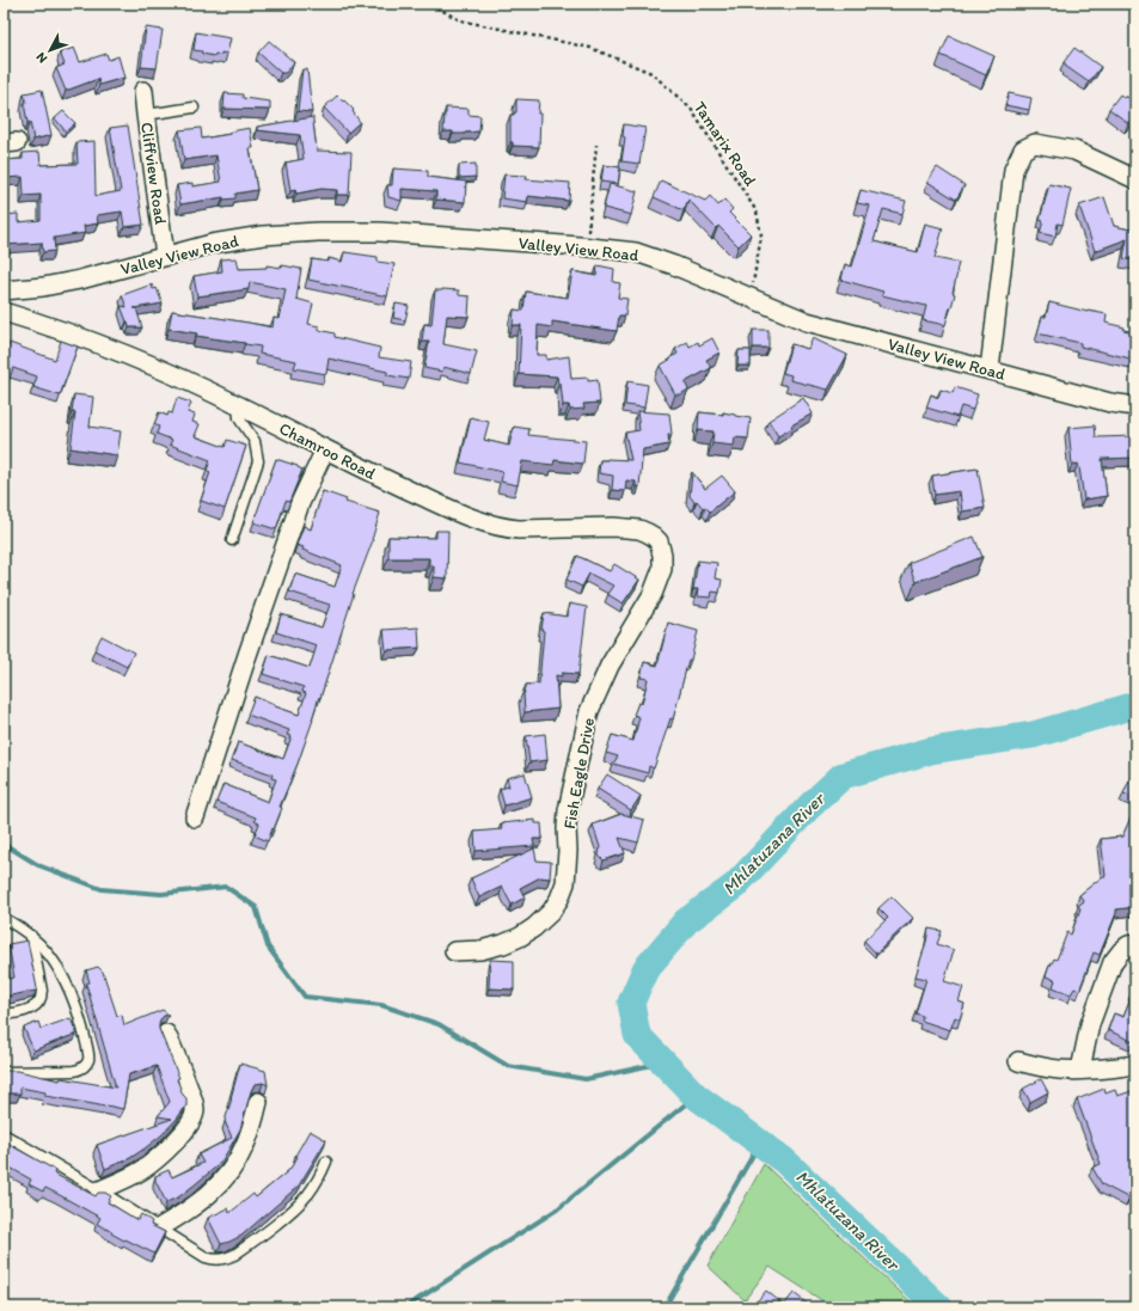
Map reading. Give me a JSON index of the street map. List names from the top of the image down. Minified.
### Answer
{"streets":{"street":["Cliffview Road","Valley View Road","Chamroo Road","Fish Eagle Drive"],"path":["Tamarix Road"]},"crossings":[["Tamarix Road","Valley View Road"],["Cliffview Road","Valley View Road"],["Chamroo Road","Fish Eagle Drive"]],"water":["Mhlatuzana River"],"north":"bottom left"}
